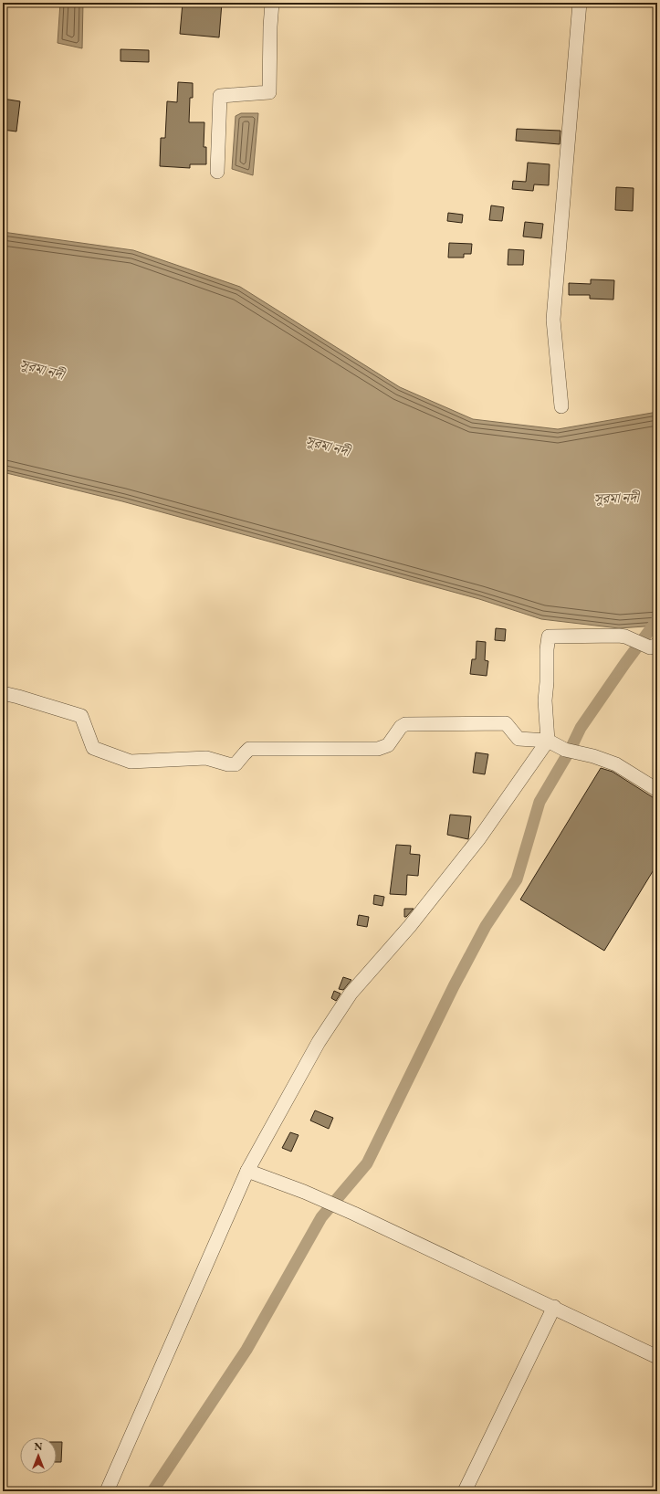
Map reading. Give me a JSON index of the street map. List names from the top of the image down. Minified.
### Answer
{"water":["সুরমা নদী"],"north":"top"}
